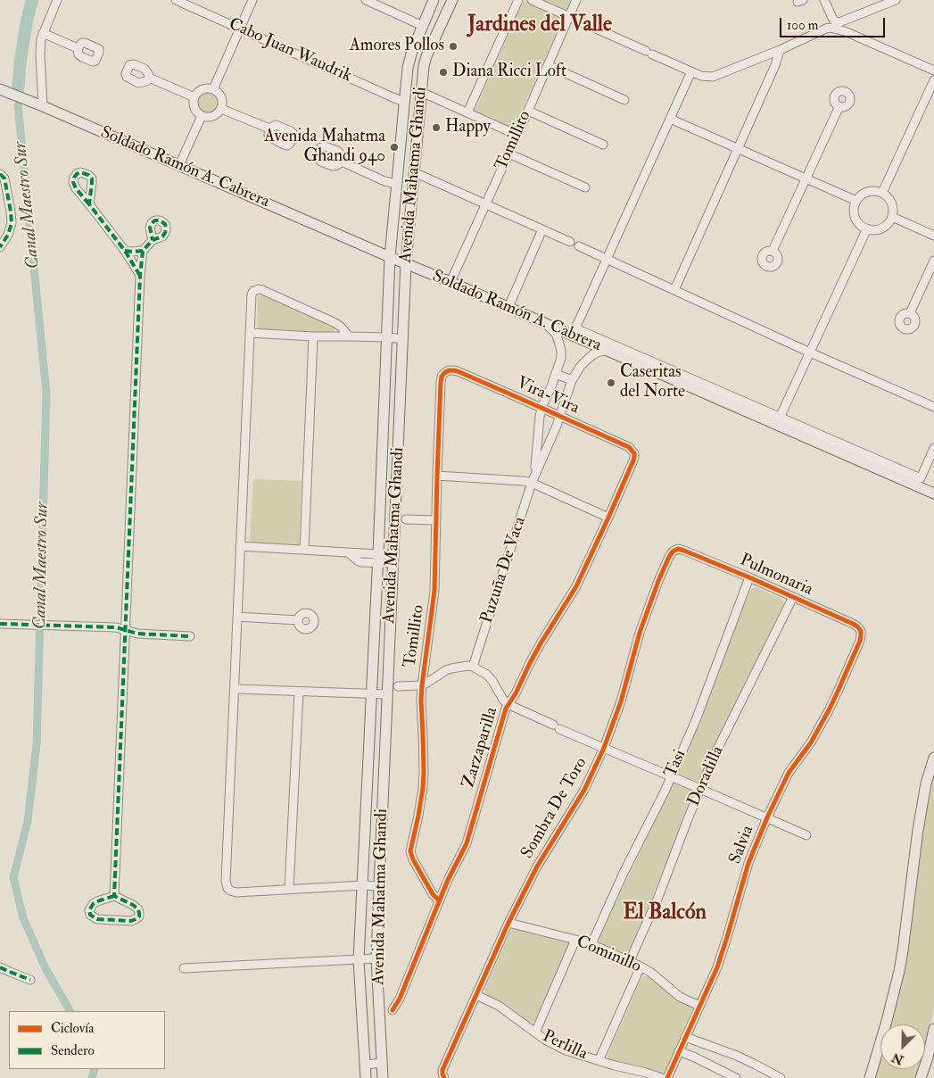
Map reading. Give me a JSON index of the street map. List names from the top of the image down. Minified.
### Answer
{"streets":{"main road":["Soldado Ramón A. Cabrera","Avenida Mahatma Ghandi"],"street":["Cabo Juan Waudrik","Tomillito","Vira-Vira","Puzuña De Vaca","Pulmonaria","Zarzaparilla","Tasi","Doradilla","Sombra De Toro","Salvia","Cominillo","Perlilla"]},"crossings":[["Cabo Juan Waudrik","Avenida Mahatma Ghandi"],["Tomillito","Soldado Ramón A. Cabrera"],["Tomillito","Vira-Vira"],["Tomillito","Zarzaparilla"],["Soldado Ramón A. Cabrera","Avenida Mahatma Ghandi"],["Vira-Vira","Zarzaparilla"],["Pulmonaria","Tasi"],["Pulmonaria","Doradilla"],["Pulmonaria","Sombra De Toro"],["Pulmonaria","Salvia"],["Tasi","Cominillo"],["Doradilla","Cominillo"],["Sombra De Toro","Cominillo"],["Sombra De Toro","Perlilla"],["Salvia","Cominillo"]],"districts":["Jardines del Valle","El Balcón"],"water":["Canal Maestro Sur"],"places":["Amores Pollos","Diana Ricci Loft","Happy","Avenida Mahatma Ghandi 940","Caseritas del Norte"],"legend":["Ciclovía","Sendero"],"scale_bar":"100 m","north":"bottom left"}
